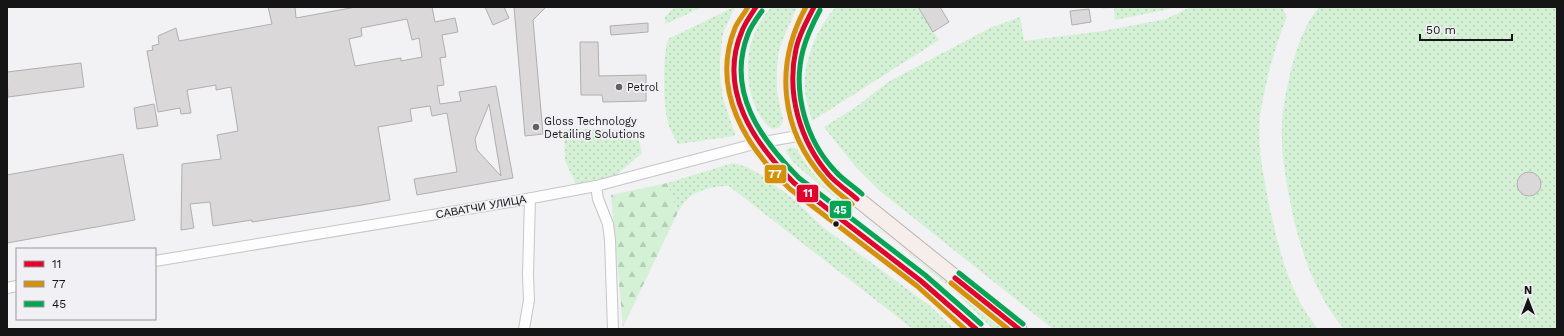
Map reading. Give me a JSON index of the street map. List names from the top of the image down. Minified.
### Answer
{"streets":{"street":["САВАТЧИ УЛИЦА"]},"places":["Petrol","Gloss Technology Detailing Solutions"],"lines":["transit line 11","transit line 77","transit line 45"],"legend":["11","77","45"],"scale_bar":"50 m","north":"top"}
